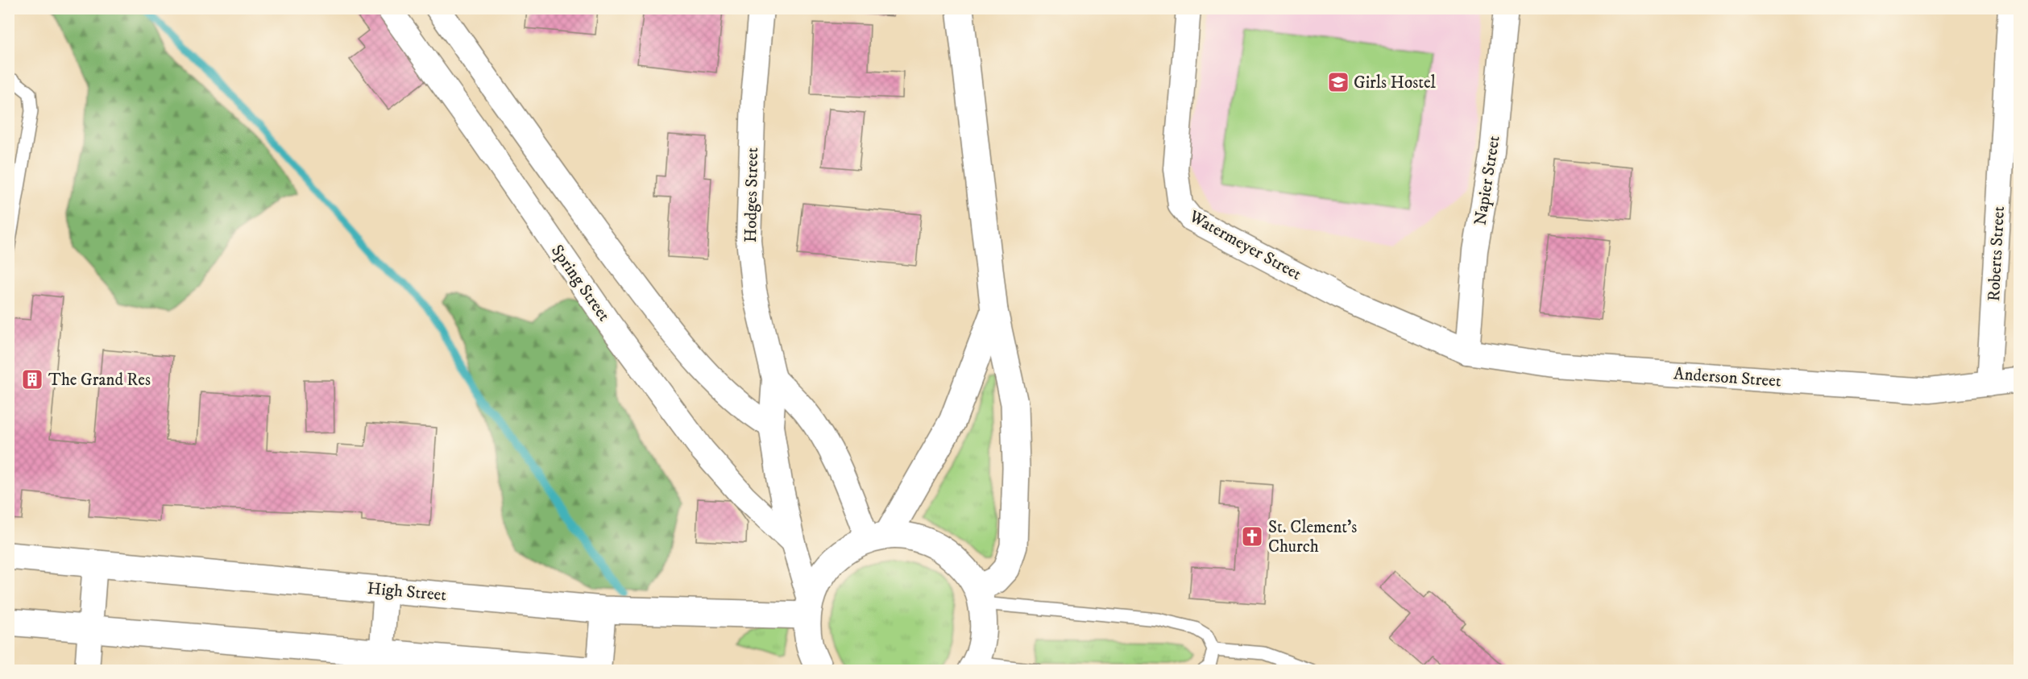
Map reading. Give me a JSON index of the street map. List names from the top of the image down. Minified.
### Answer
{"streets":{"street":["Napier Street","Hodges Street","Watermeyer Street","Roberts Street","Spring Street","Anderson Street","High Street"]},"crossings":[["Napier Street","Watermeyer Street"],["Napier Street","Anderson Street"],["Hodges Street","Spring Street"],["Hodges Street","High Street"],["Watermeyer Street","Anderson Street"],["Roberts Street","Anderson Street"]],"places":{"school or university":["Girls Hostel"],"building":["The Grand Res"],"church":["St. Clement's Church"]}}
